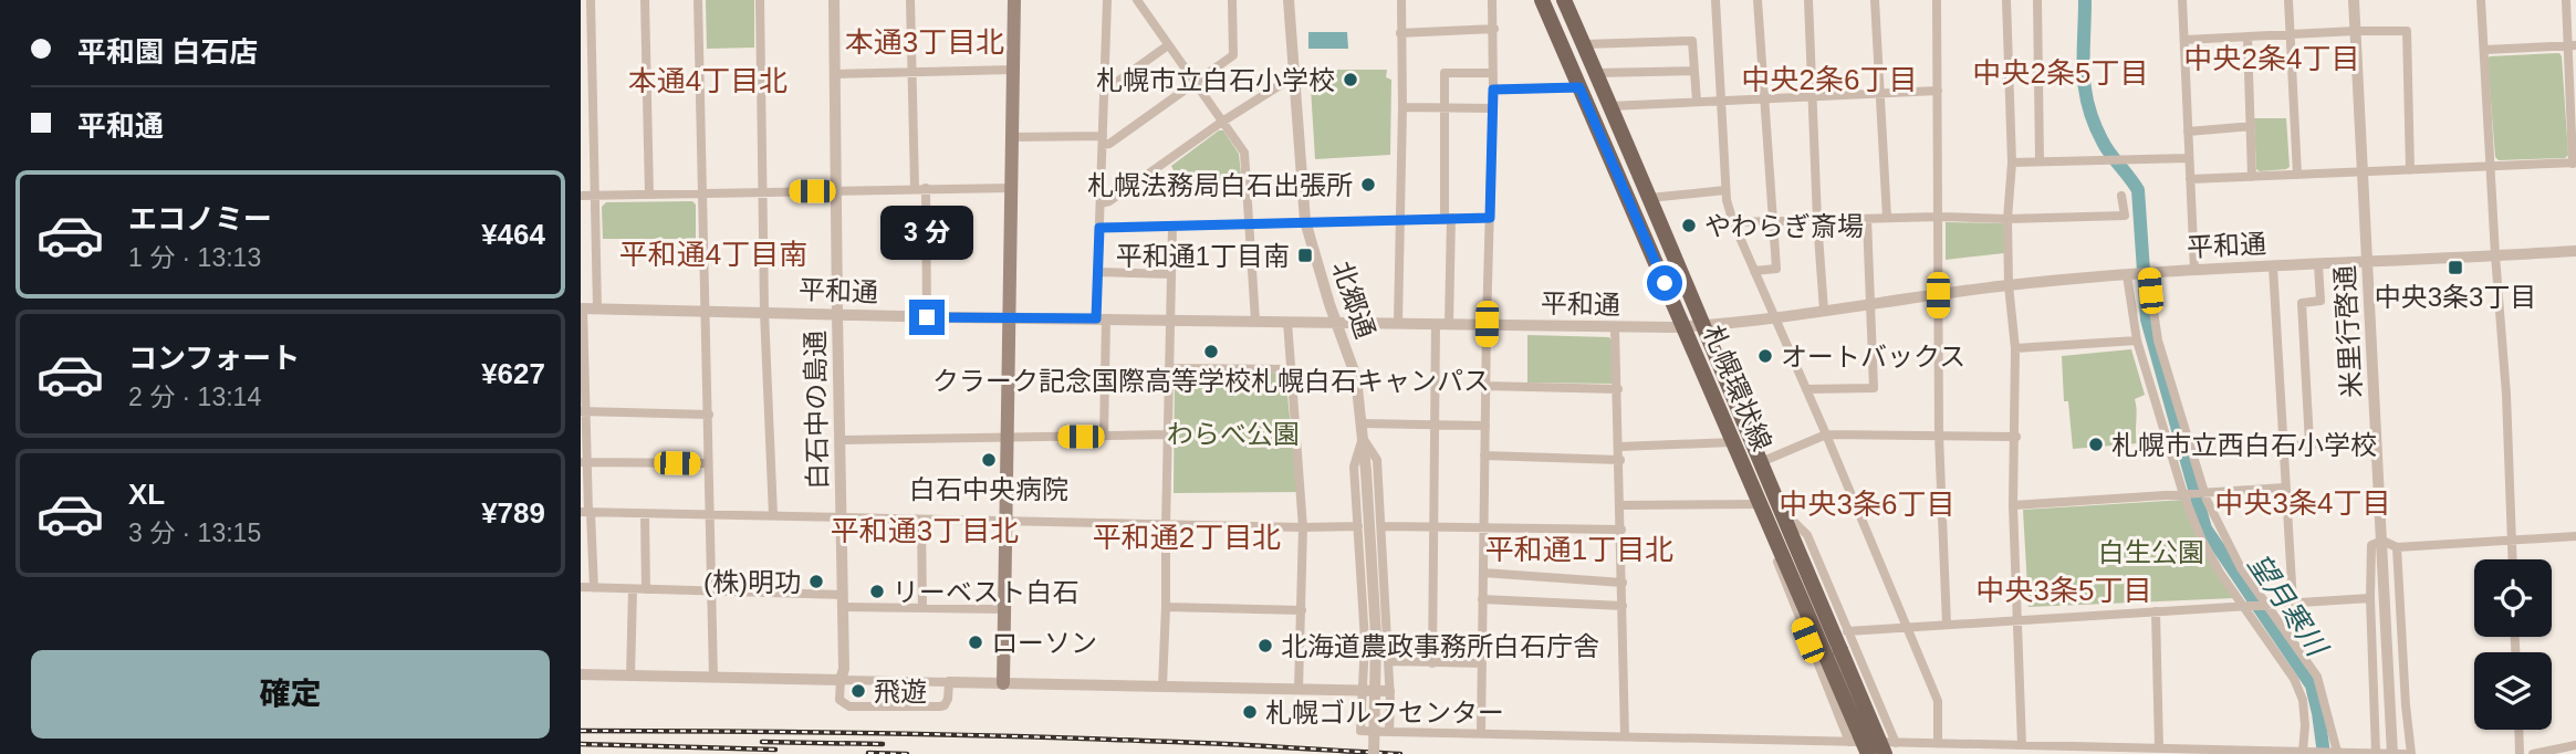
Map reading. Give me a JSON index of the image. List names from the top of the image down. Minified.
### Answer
{"streets":{"main road":["札幌環状線"],"street":["平和通","北郷通","米里行啓通","白石中の島通"]},"crossings":[["平和通","北郷通"],["平和通","米里行啓通"],["平和通","札幌環状線"],["平和通","白石中の島通"]],"districts":["本通3丁目北","中央2条4丁目","中央2条5丁目","中央2条6丁目","本通4丁目北","平和通4丁目南","中央3条4丁目","中央3条6丁目","平和通3丁目北","平和通2丁目北","平和通1丁目北","中央3条5丁目"],"water":["望月寒川"],"parks":["わらべ公園","白生公園"],"places":{"other":["札幌市立白石小学校","札幌法務局白石出張所","やわらぎ斎場","クラーク記念国際高等学校札幌白石キャンパス","オートバックス","札幌市立西白石小学校","白石中央病院","(株)明功","リーベスト白石","ローソン","北海道農政事務所白石庁舎","飛遊","札幌ゴルフセンター"],"transit":["平和通1丁目南","中央3条3丁目"]},"page":{"banner":["平和園 白石店","平和通"],"list":[{"name":"エコノミー","note":"1 分 · 13:13","value":"¥464"},{"name":"コンフォート","note":"2 分 · 13:14","value":"¥627"},{"name":"XL","note":"3 分 · 13:15","value":"¥789"}],"bubble":"3 分","buttons":"確定"}}
